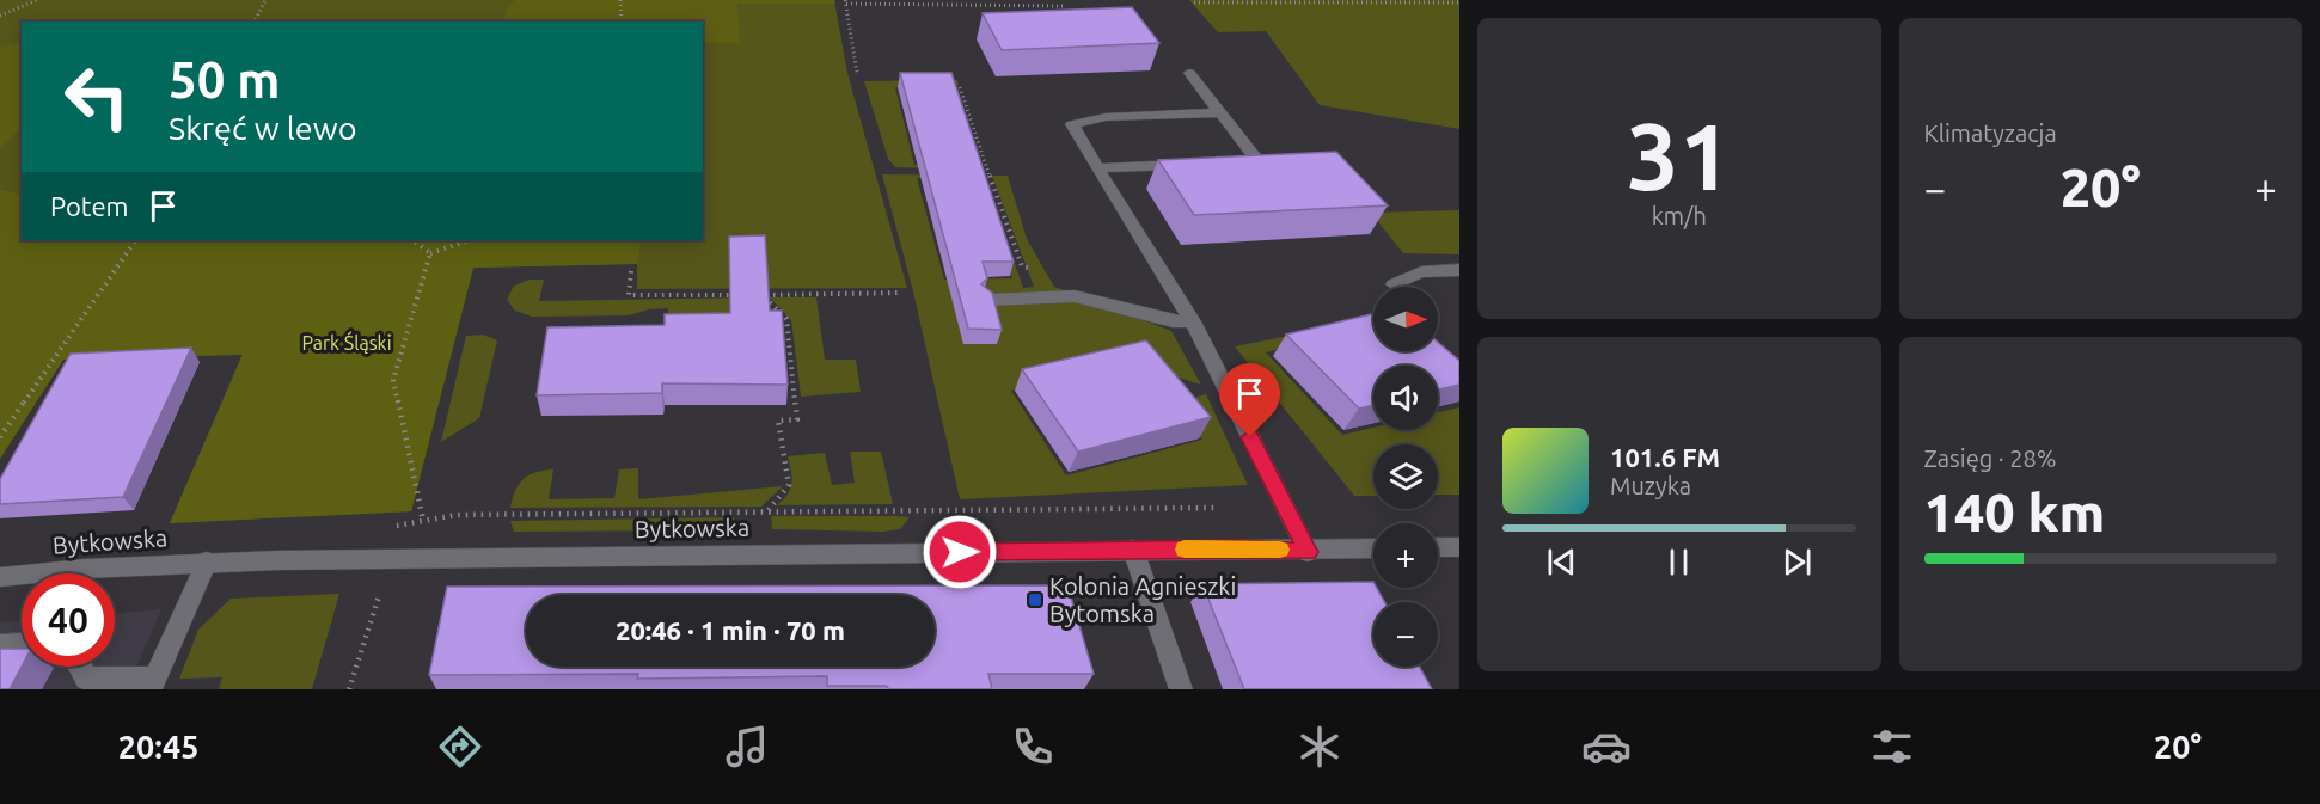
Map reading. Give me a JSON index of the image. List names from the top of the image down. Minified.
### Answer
{"streets":{"street":["Bytkowska"]},"parks":["Park Śląski"],"places":{"transit":["Kolonia Agnieszki Bytomska"]},"north":"right","page":{"tile":[["31","km/h"],"Klimatyzacja",["Zasięg · 28%","140 km"]],"turn":["50 m","Skręć w lewo"],"heat":["−","20°","+"],"then":"Potem","map_buttons":["+","−"],"song":["101.6 FM","Muzyka"],"limit":"40","trip":"20:46 · 1 min · 70 m","tabs":["20:45","20°"]}}
